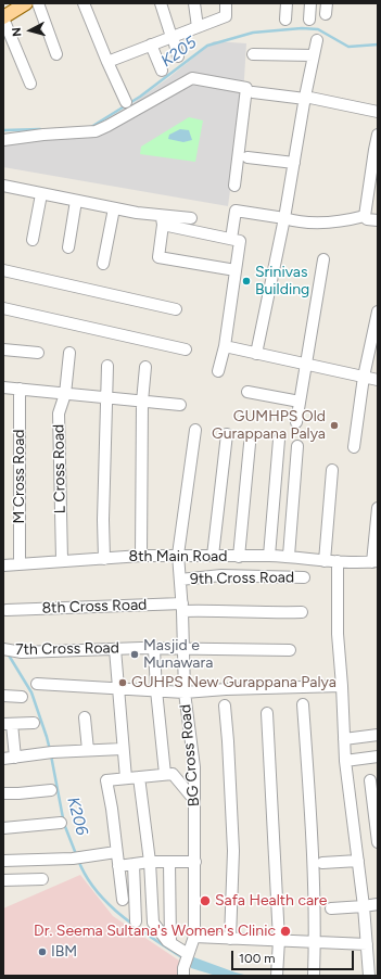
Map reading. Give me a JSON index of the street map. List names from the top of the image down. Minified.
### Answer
{"streets":{"street":["L Cross Road","M Cross Road","8th Main Road","9th Cross Road","8th Cross Road","7th Cross Road","BG Cross Road"]},"crossings":[["L Cross Road","8th Main Road"],["M Cross Road","8th Main Road"],["8th Main Road","BG Cross Road"],["9th Cross Road","BG Cross Road"],["8th Cross Road","BG Cross Road"],["7th Cross Road","BG Cross Road"]],"water":["K205","K206"],"places":["Srinivas Building","GUMHPS Old Gurappana Palya","Masjid e Munawara","GUHPS New Gurappana Palya","Safa Health care","Dr. Seema Sultana's Women's Clinic","IBM"],"scale_bar":"100 m","north":"left"}
